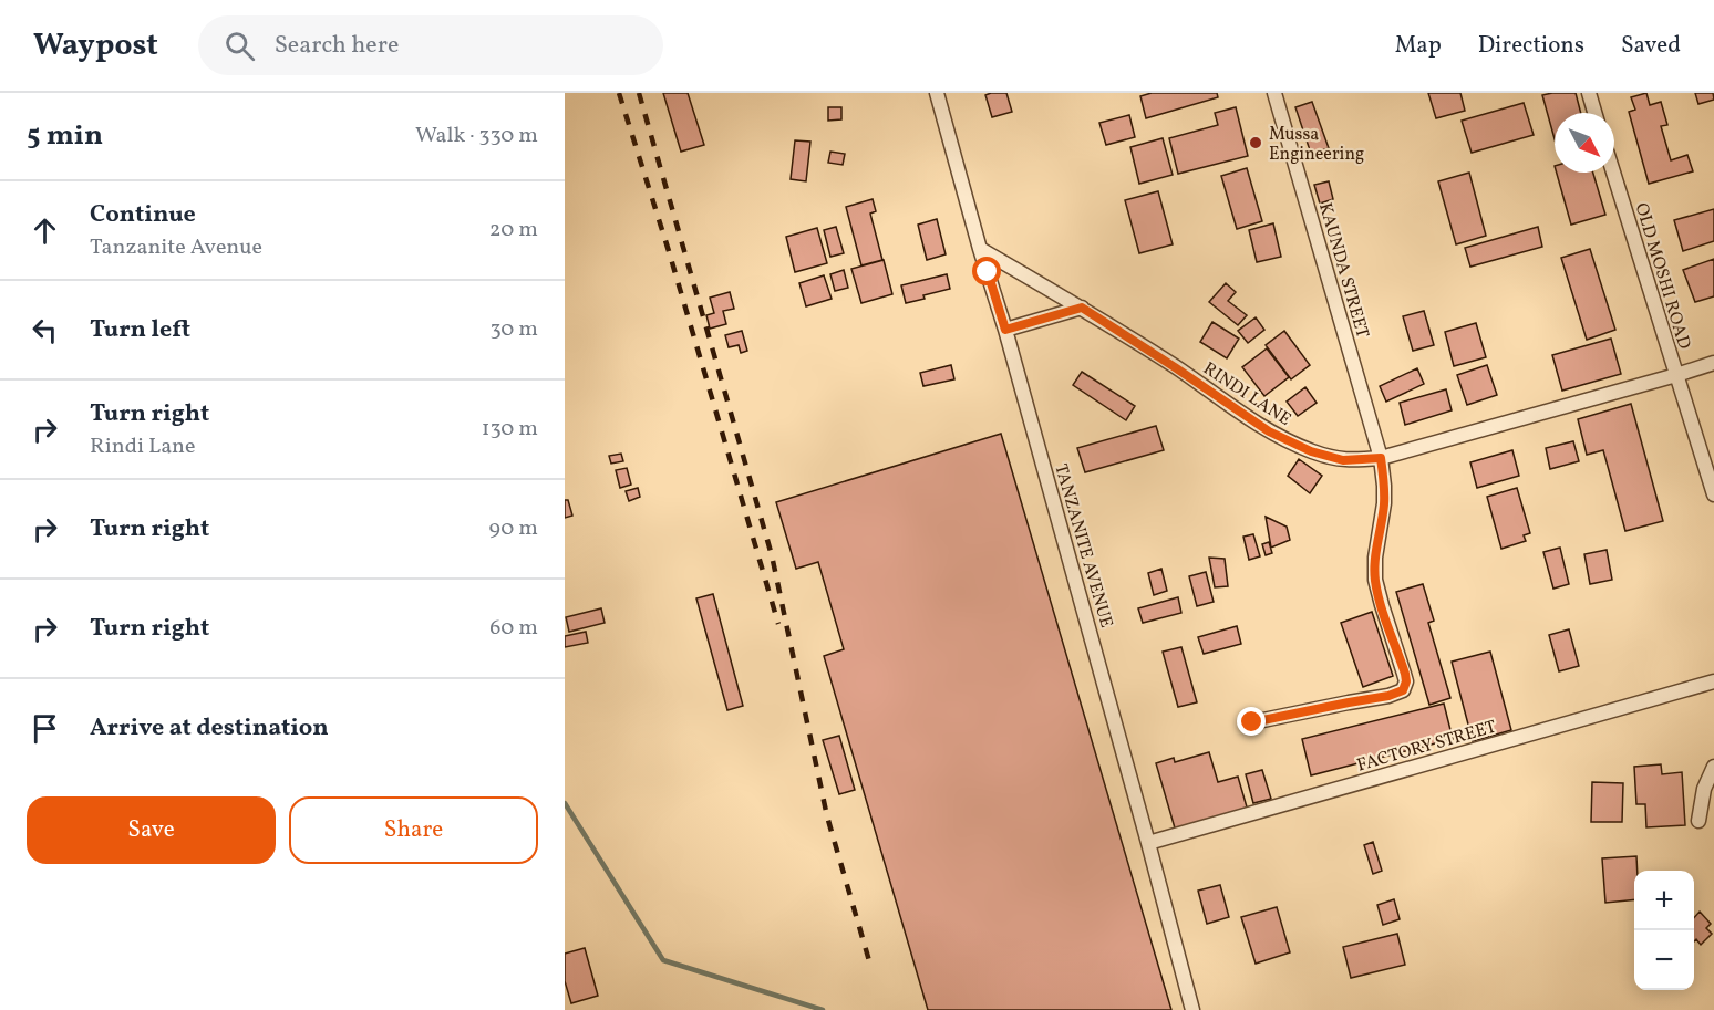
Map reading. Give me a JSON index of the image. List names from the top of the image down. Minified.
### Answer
{"streets":{"street":["KAUNDA STREET","OLD MOSHI ROAD","RINDI LANE","TANZANITE AVENUE","FACTORY STREET"]},"crossings":[["KAUNDA STREET","RINDI LANE"],["OLD MOSHI ROAD","RINDI LANE"],["RINDI LANE","TANZANITE AVENUE"],["TANZANITE AVENUE","FACTORY STREET"]],"places":["Mussa Engineering"],"north":"bottom right","page":{"header":"Waypost","search":"Search here","nav":["Map","Directions","Saved"],"heading":["5 min","Walk · 330 m"],"list":[["Continue","Tanzanite Avenue","20 m"],["Turn left","30 m"],["Turn right","Rindi Lane","130 m"],["Turn right","90 m"],["Turn right","60 m"],"Arrive at destination"],"buttons":["Save","Share"],"map_buttons":["+","−"]}}
